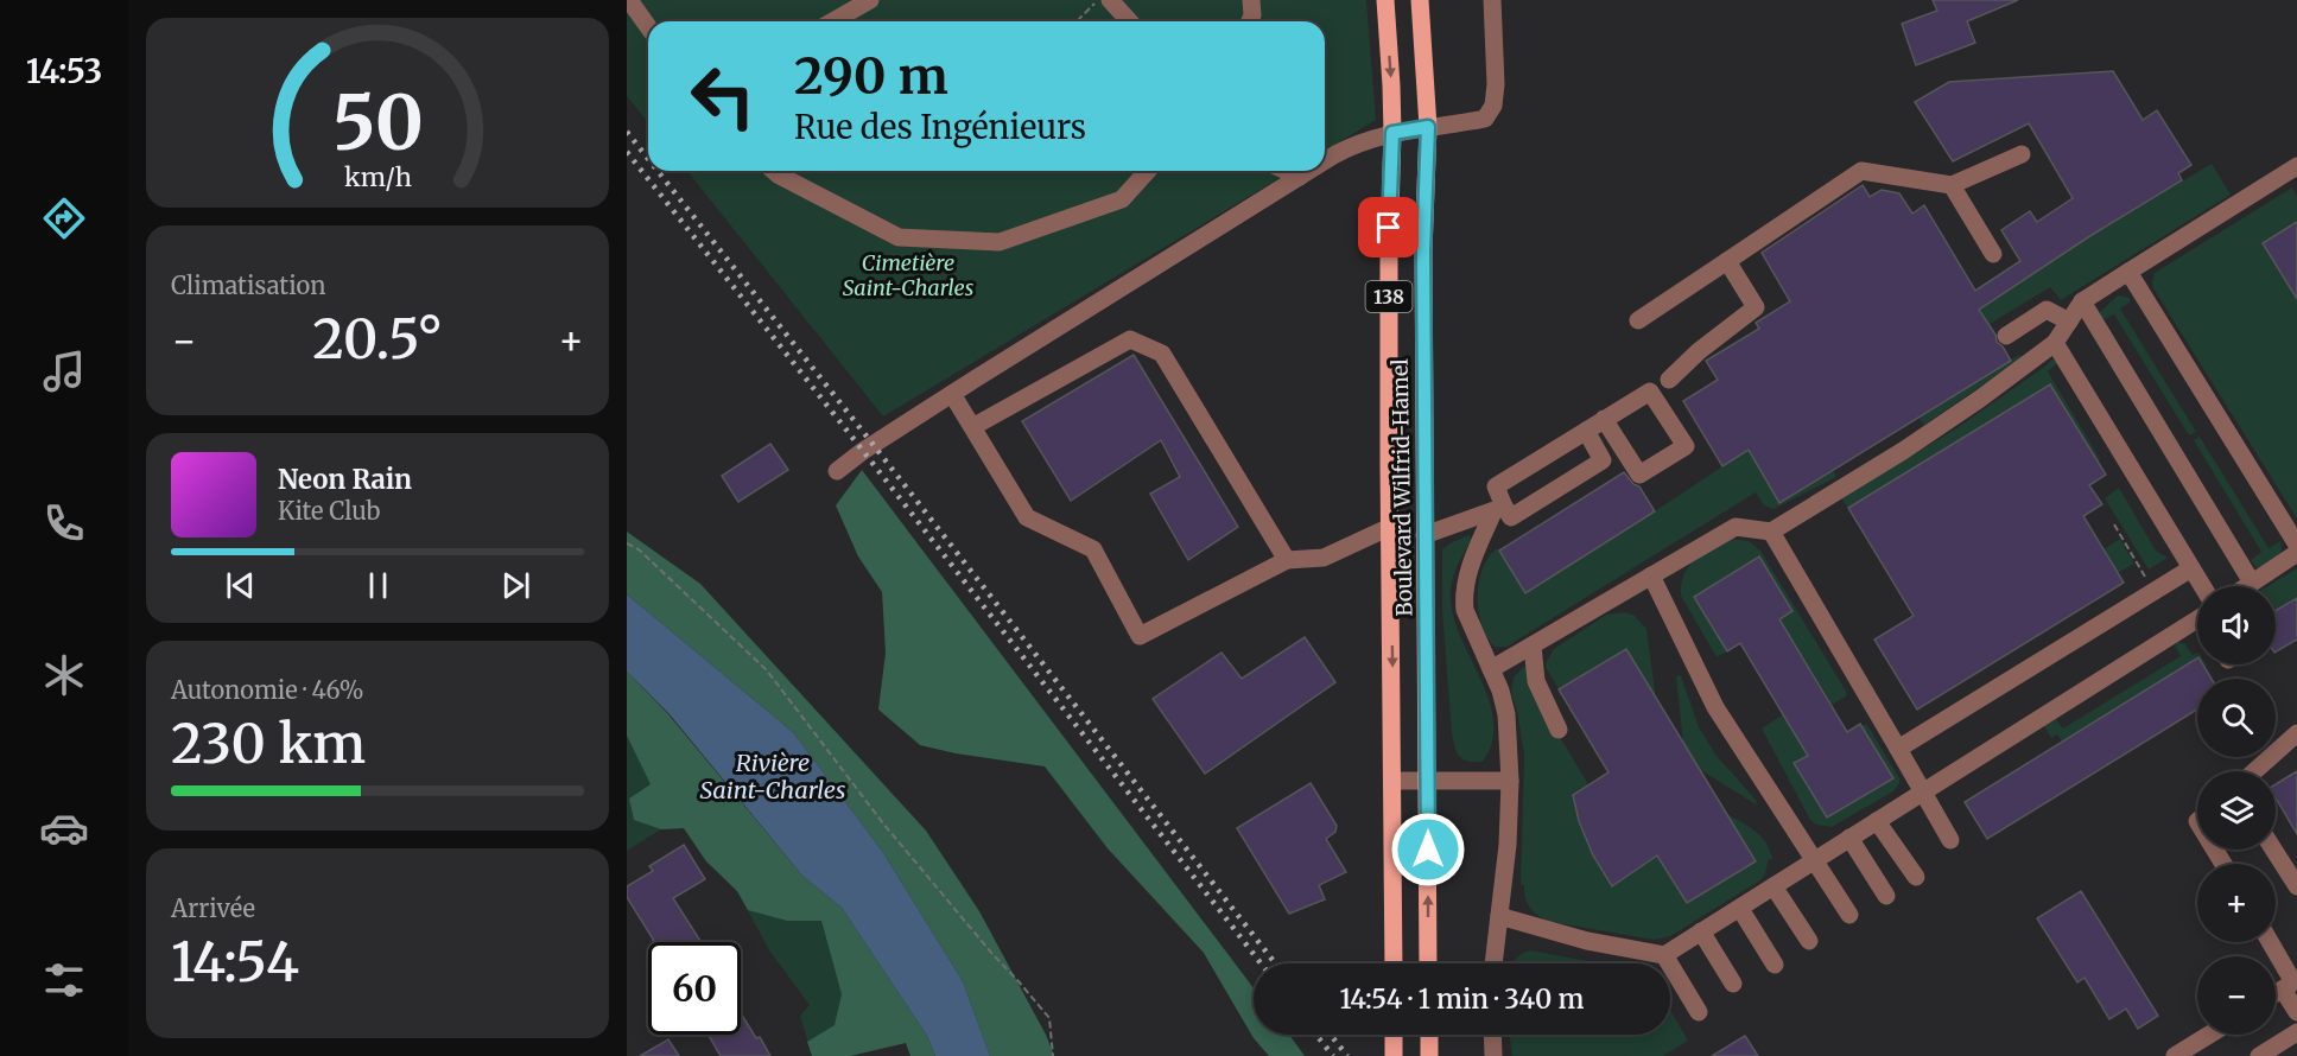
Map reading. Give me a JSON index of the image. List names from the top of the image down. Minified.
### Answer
{"streets":{"main road":["138","Boulevard Wilfrid-Hamel"]},"water":["Rivière Saint-Charles"],"parks":["Cimetière Saint-Charles"],"page":{"tabs":"14:53","turn":["290 m","Rue des Ingénieurs"],"tile":["Climatisation",["Autonomie · 46%","230 km"],["Arrivée","14:54"]],"heat":["−","20.5°","+"],"song":["Neon Rain","Kite Club"],"map_buttons":["+","−"],"limit":"60","trip":"14:54 · 1 min · 340 m","gauge":["50","km/h"]}}
